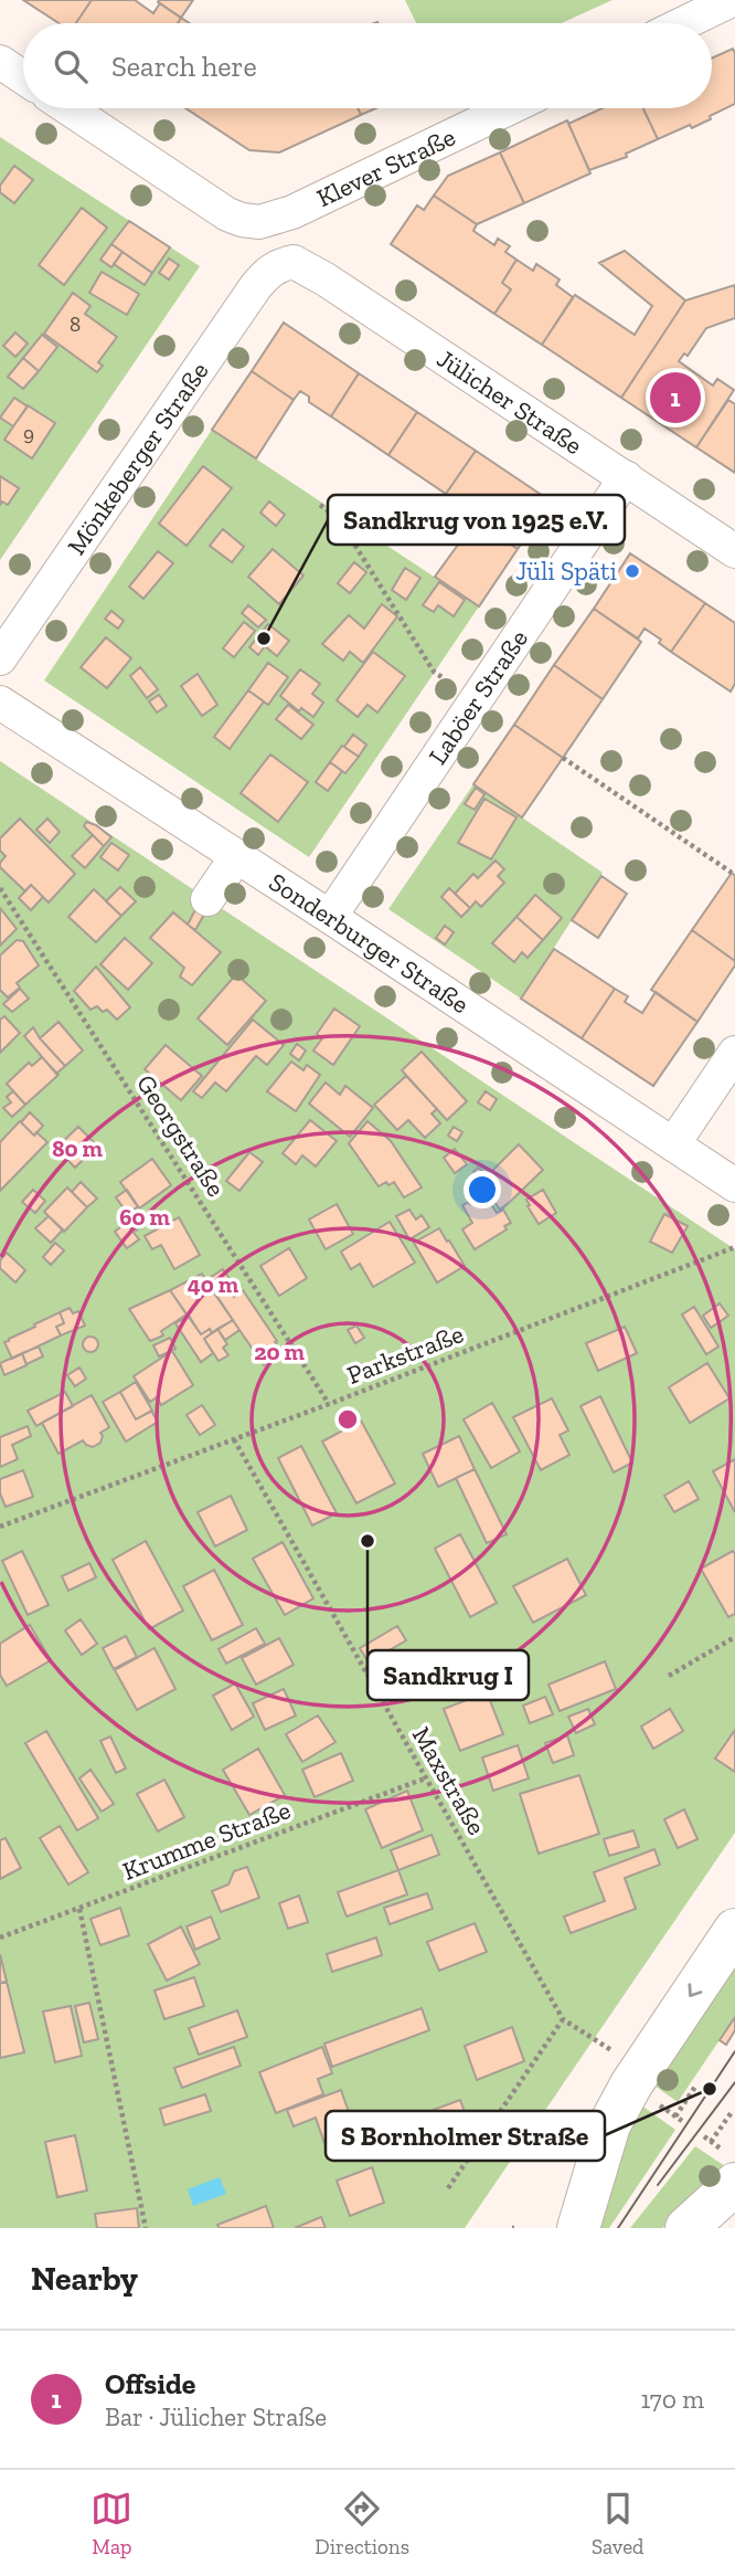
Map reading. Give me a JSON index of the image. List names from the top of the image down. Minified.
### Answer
{"streets":{"street":["Klever Straße","Jülicher Straße","Mönkeberger Straße","Laböer Straße","Sonderburger Straße"],"path":["Georgstraße","Parkstraße","Maxstraße","Krumme Straße"]},"crossings":[["Jülicher Straße","Mönkeberger Straße"],["Jülicher Straße","Laböer Straße"],["Laböer Straße","Sonderburger Straße"],["Georgstraße","Parkstraße"],["Parkstraße","Maxstraße"],["Maxstraße","Krumme Straße"]],"places":["Jüli Späti","Sandkrug von 1925 e.V.","Sandkrug I","S Bornholmer Straße"],"house_numbers":["8","9"],"page":{"search":"Search here","pins":"1","heading":"Nearby","list":[{"mark":"1","name":"Offside","note":"Bar · Jülicher Straße","value":"170 m"}],"nav":["Map","Directions","Saved"]},"rings":["80 m","60 m","40 m","20 m"]}
